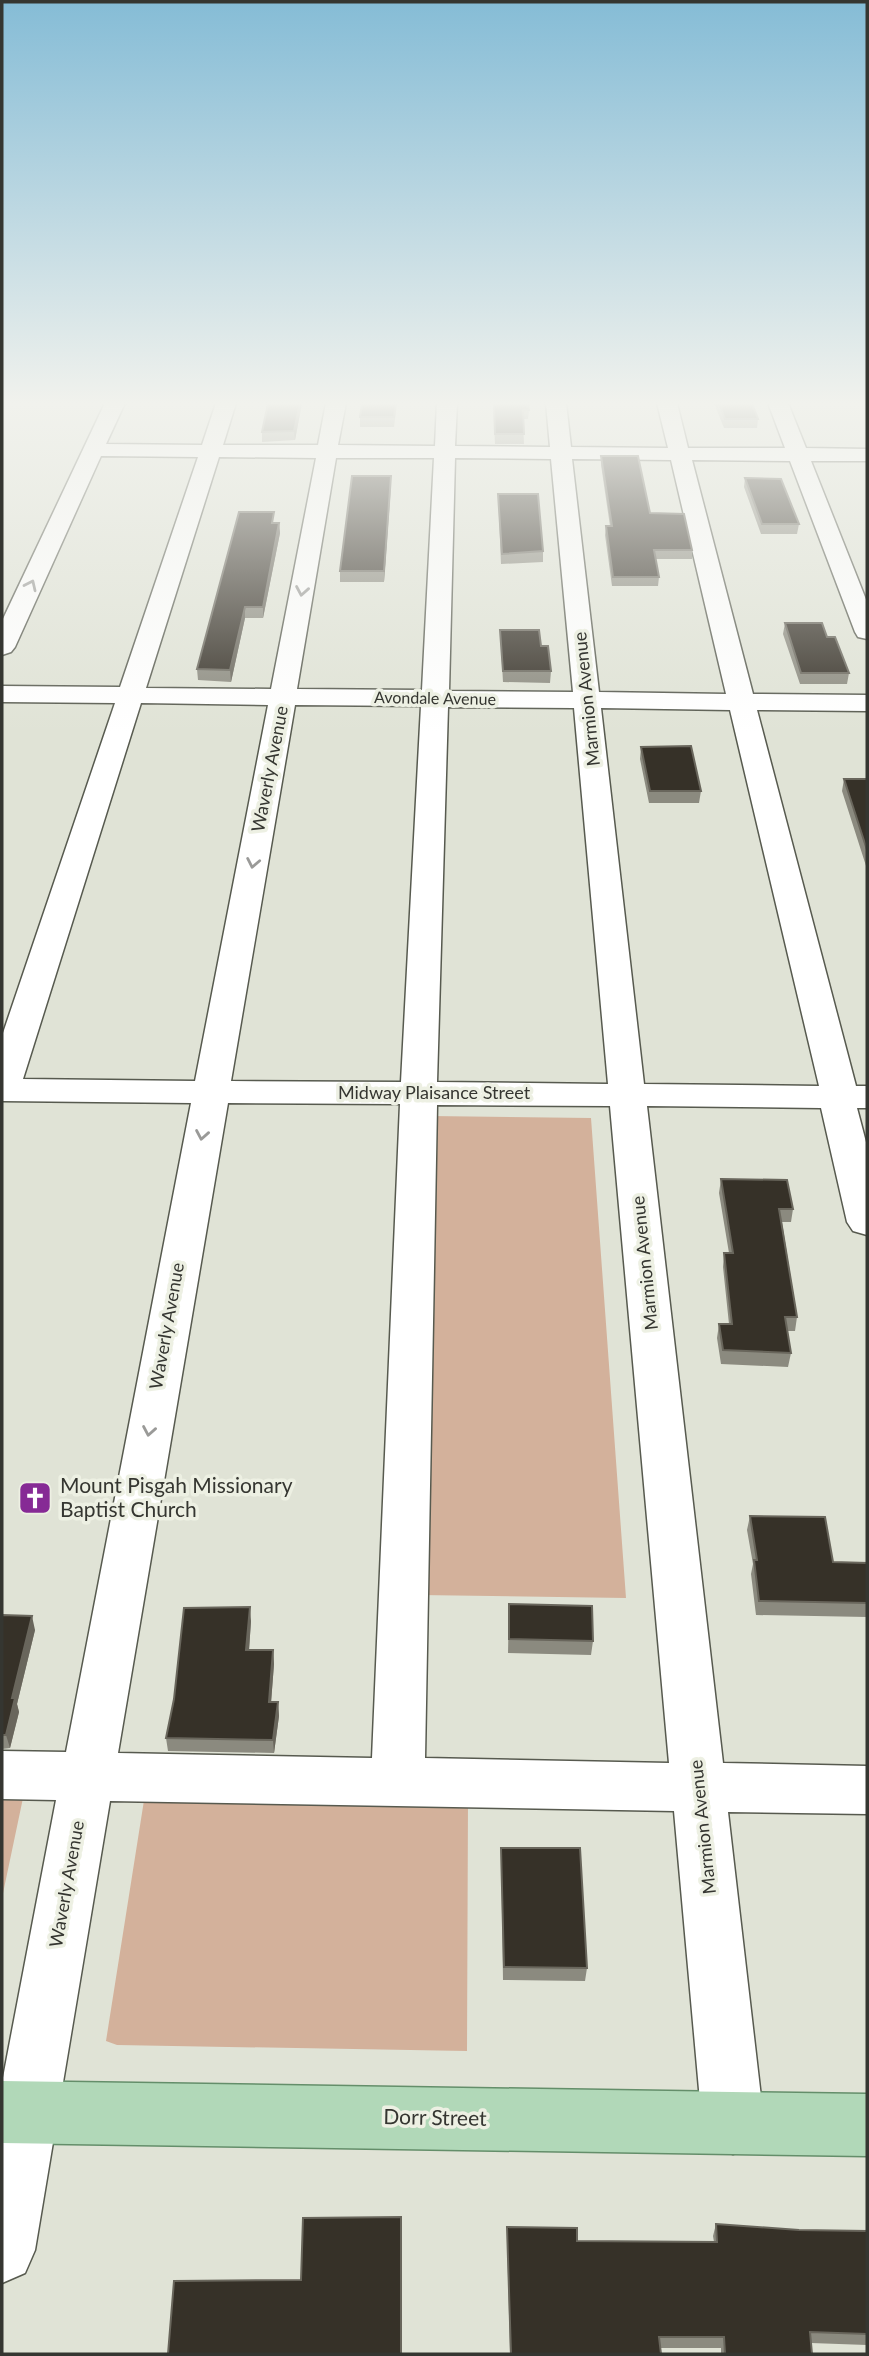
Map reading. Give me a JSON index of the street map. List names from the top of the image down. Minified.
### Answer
{"streets":{"main road":["Dorr Street"],"street":["Avondale Avenue","Marmion Avenue","Waverly Avenue","Midway Plaisance Street"]},"crossings":[["Avondale Avenue","Marmion Avenue"],["Avondale Avenue","Waverly Avenue"],["Marmion Avenue","Midway Plaisance Street"],["Marmion Avenue","Dorr Street"],["Waverly Avenue","Midway Plaisance Street"],["Waverly Avenue","Dorr Street"]],"places":{"church":["Mount Pisgah Missionary Baptist Church"]}}
